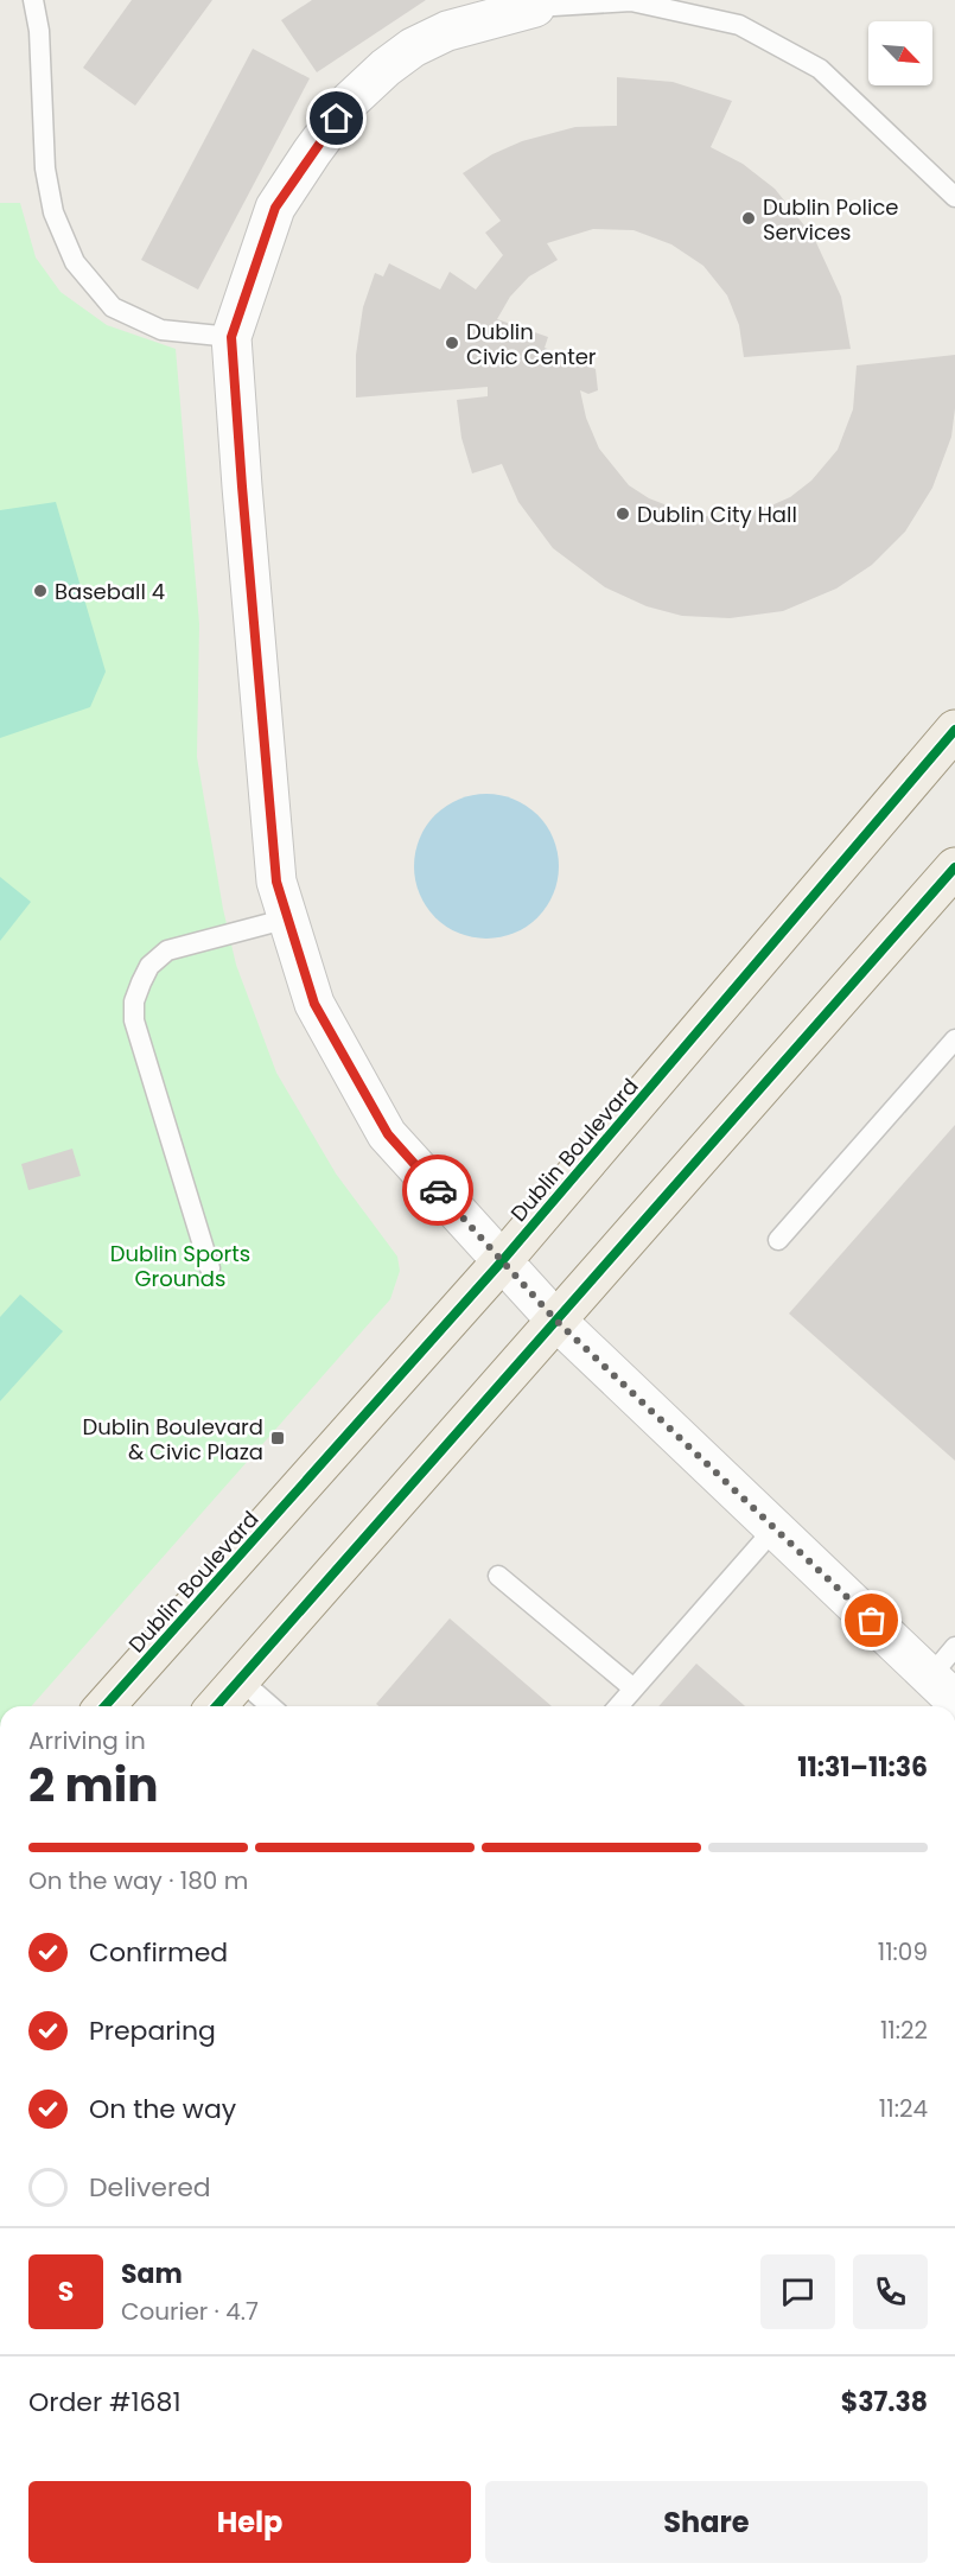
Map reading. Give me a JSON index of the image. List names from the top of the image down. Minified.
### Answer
{"streets":{"main road":["Dublin Boulevard"]},"parks":["Dublin Sports Grounds"],"places":{"other":["Dublin Police Services","Dublin Civic Center","Dublin City Hall","Baseball 4"],"transit":["Dublin Boulevard & Civic Plaza"]},"north":"bottom right","page":{"heading":["2 min","Arriving in","11:31–11:36"],"panel":["Sam","Courier · 4.7","Order #1681","$37.38"],"bar":"On the way · 180 m","list":[["Confirmed","11:09"],["Preparing","11:22"],["On the way","11:24"],"Delivered"],"round":"S","buttons":["Help","Share"]}}
